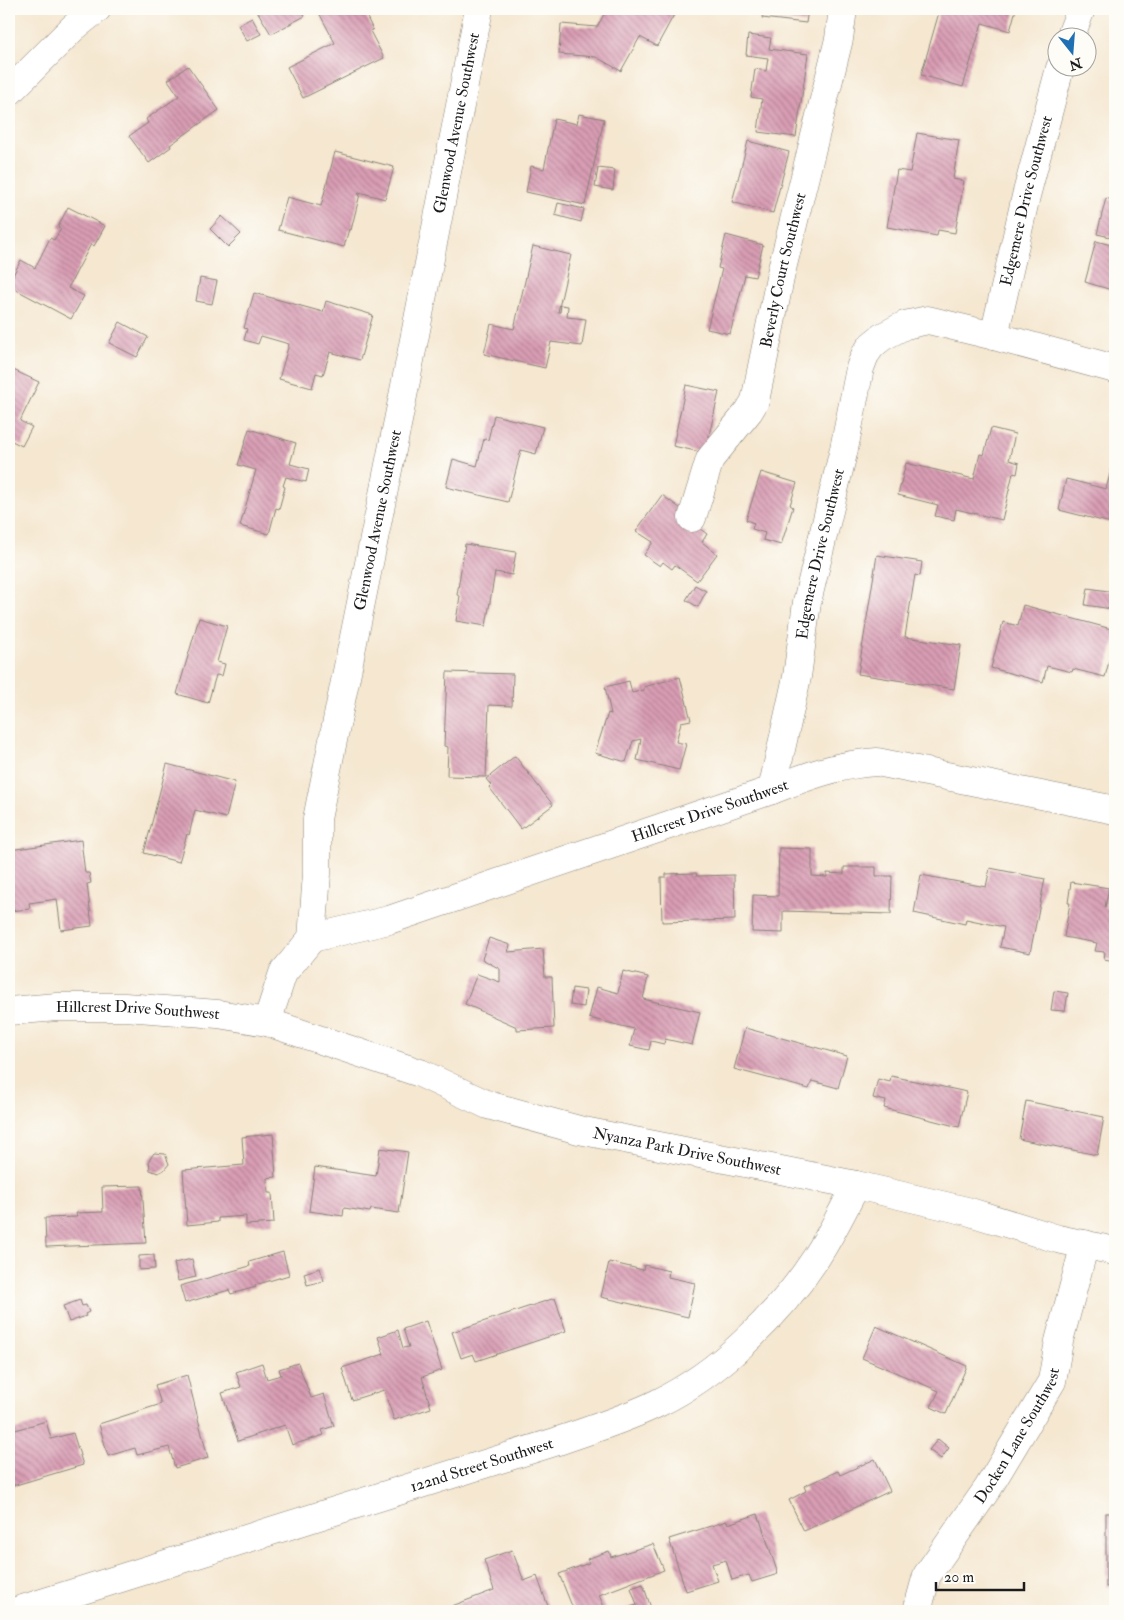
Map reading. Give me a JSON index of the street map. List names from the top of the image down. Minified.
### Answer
{"streets":{"street":["Glenwood Avenue Southwest","Edgemere Drive Southwest","Beverly Court Southwest","Hillcrest Drive Southwest","Nyanza Park Drive Southwest","Docken Lane Southwest","122nd Street Southwest"]},"crossings":[["Glenwood Avenue Southwest","Hillcrest Drive Southwest"],["Edgemere Drive Southwest","Hillcrest Drive Southwest"],["Hillcrest Drive Southwest","Nyanza Park Drive Southwest"],["Nyanza Park Drive Southwest","Docken Lane Southwest"],["Nyanza Park Drive Southwest","122nd Street Southwest"]],"scale_bar":"20 m","north":"bottom"}
